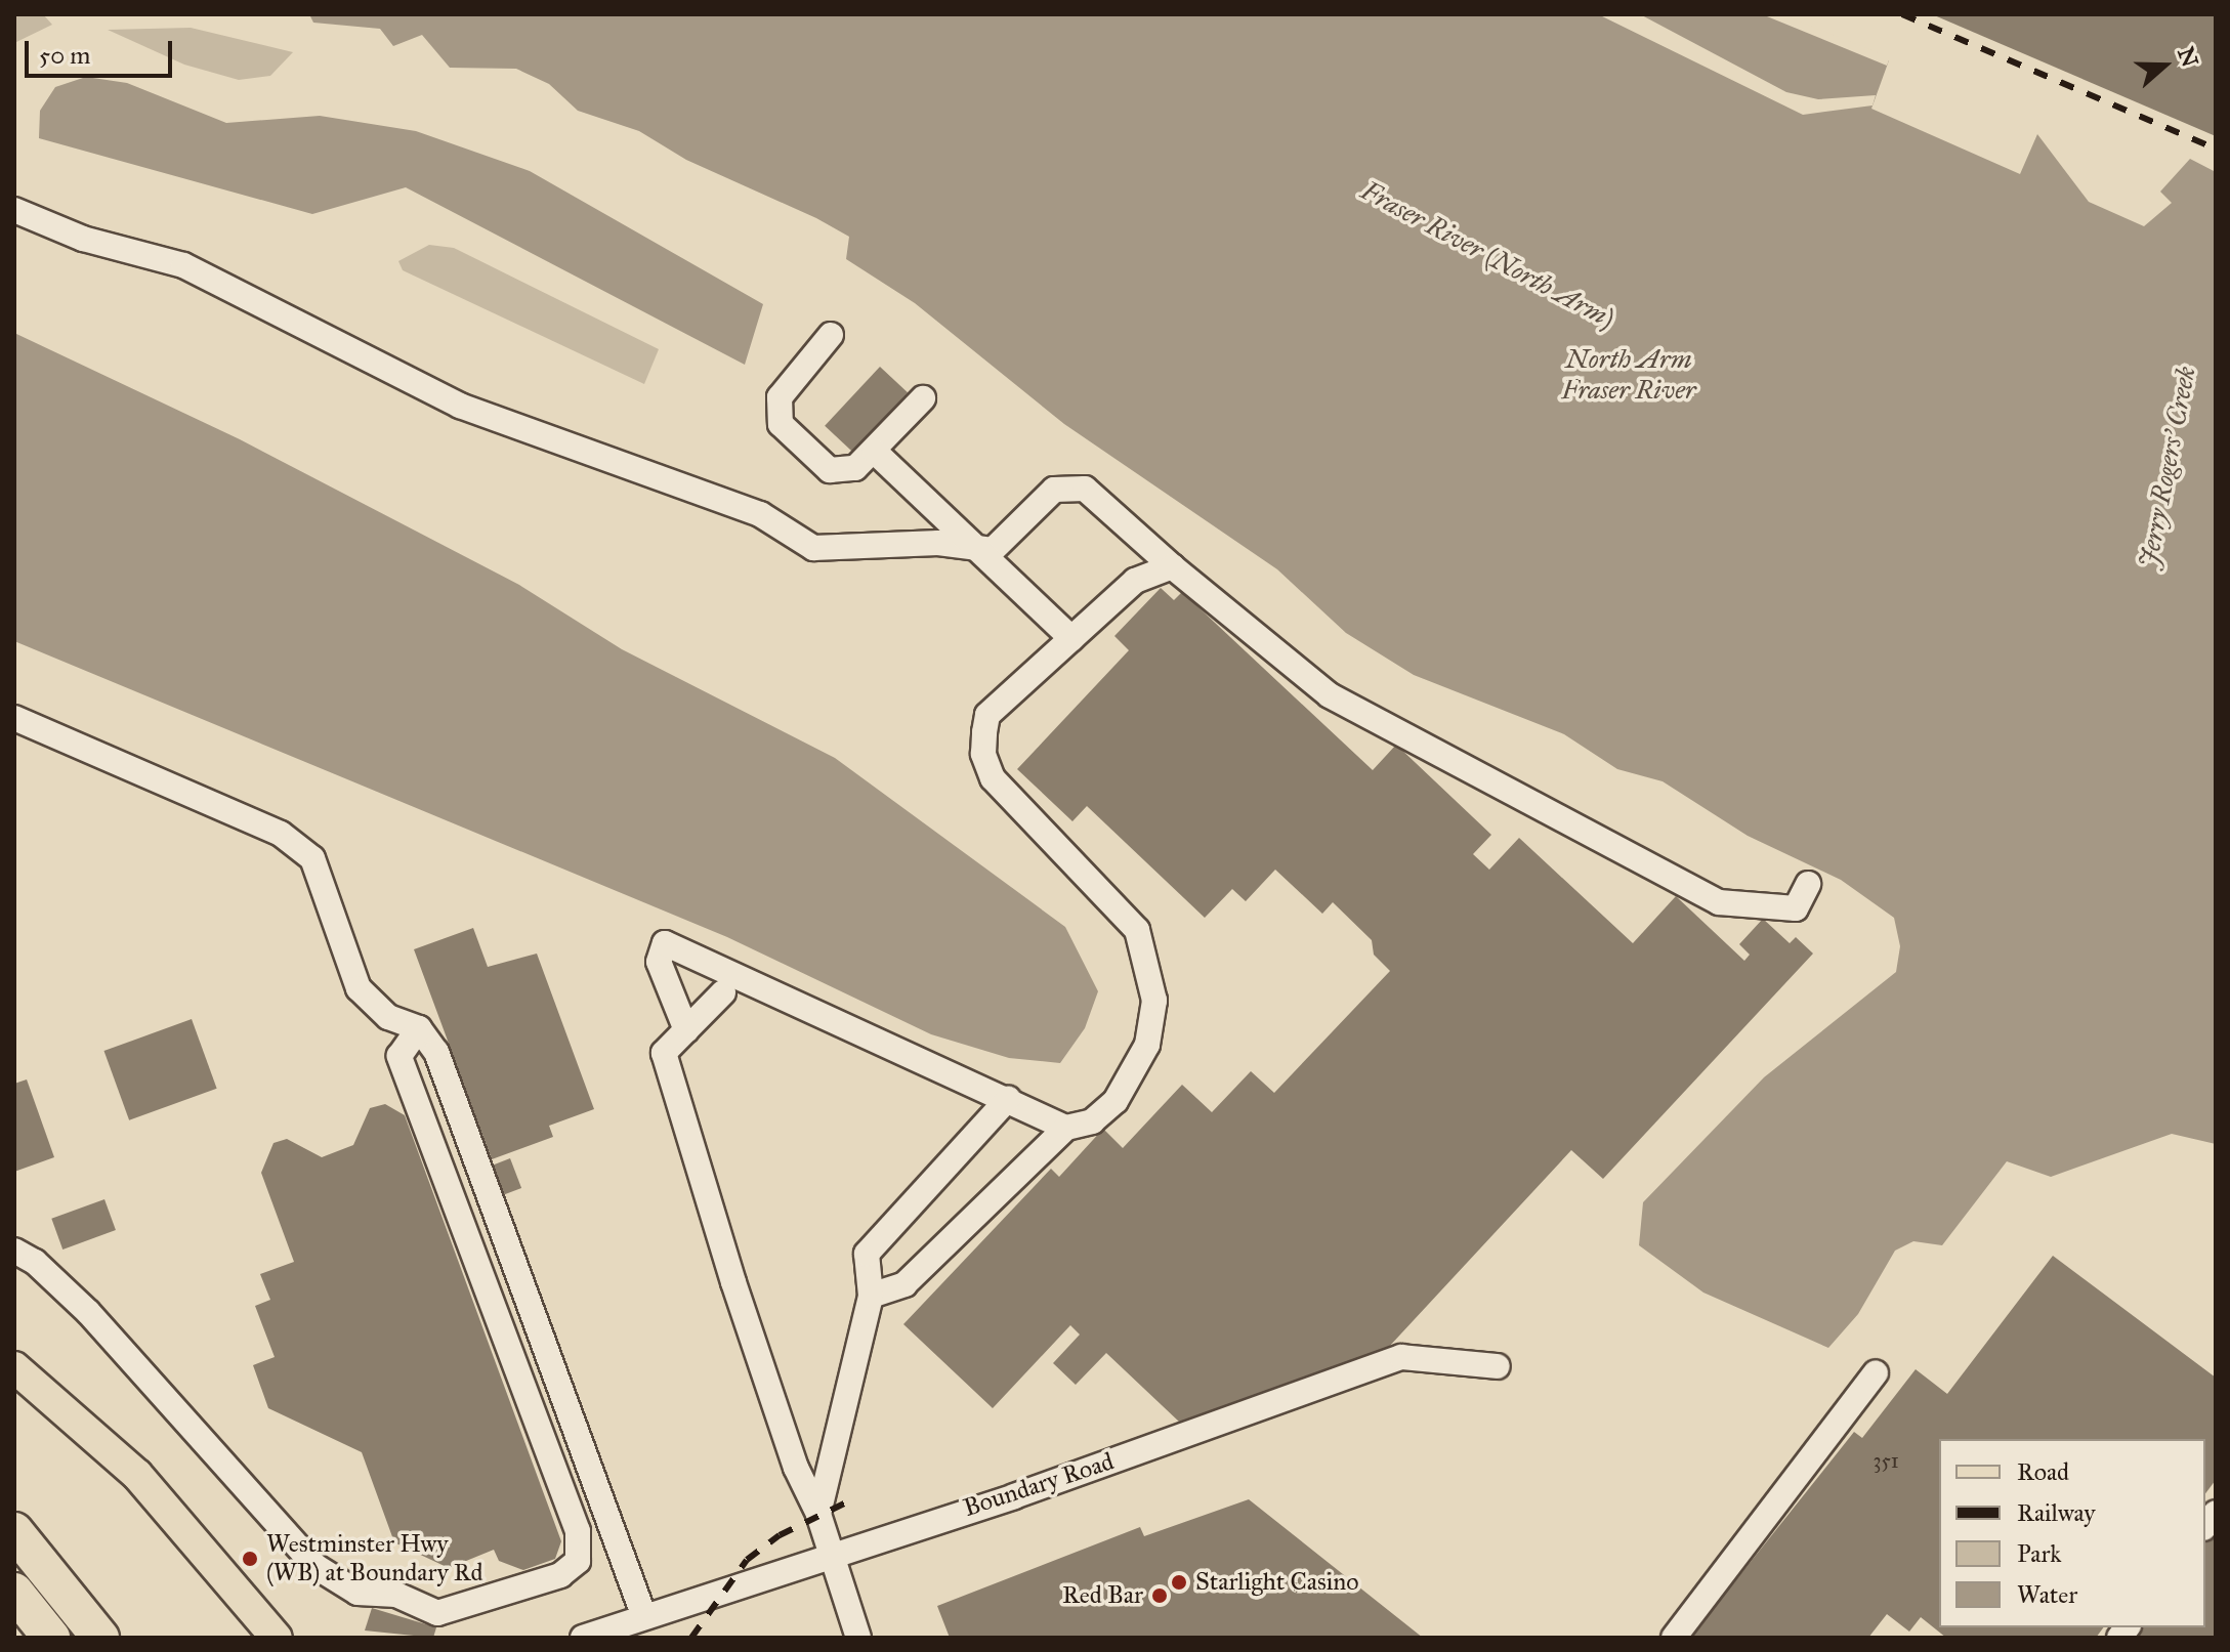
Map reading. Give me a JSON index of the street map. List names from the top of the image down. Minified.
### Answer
{"streets":{"street":["Boundary Road"]},"water":["Fraser River (North Arm)","North Arm Fraser River","Jerry Rogers' Creek"],"places":["Westminster Hwy (WB) at Boundary Rd","Starlight Casino","Red Bar"],"house_numbers":["351"],"legend":["Road","Railway","Park","Water"],"scale_bar":"50 m","north":"right"}
